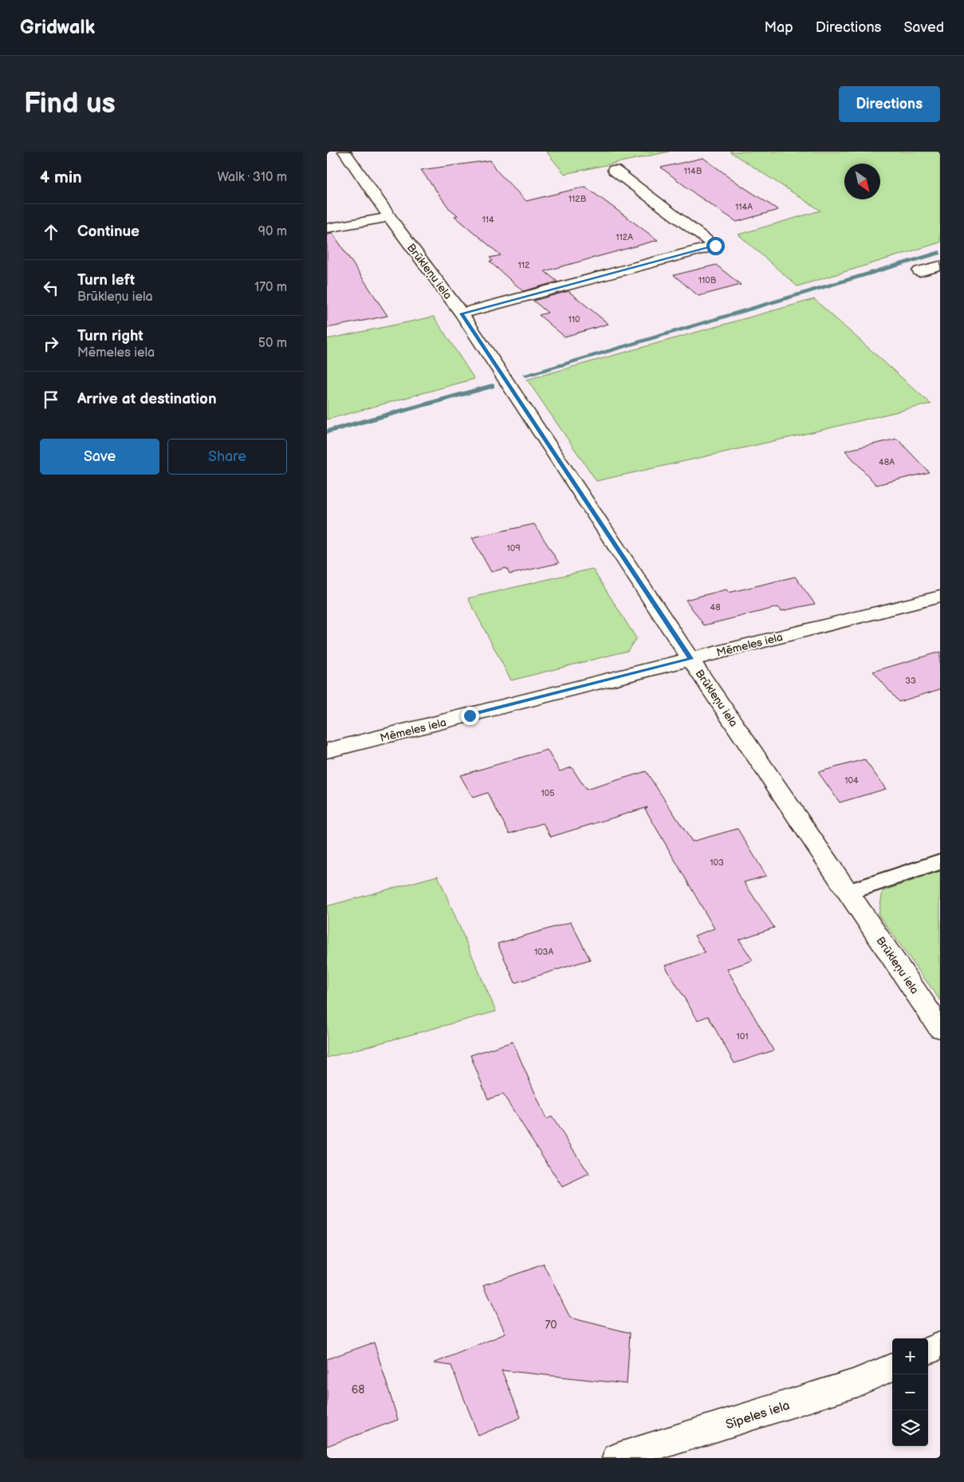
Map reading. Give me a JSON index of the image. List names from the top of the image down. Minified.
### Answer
{"streets":{"street":["Brūkleņu iela","Mēmeles iela","Sīpeles iela"]},"crossings":[["Brūkleņu iela","Mēmeles iela"]],"house_numbers":["114B","112B","114A","114","112A","112","110B","110","48A","109","48","33","104","105","103","103A","101","70","68"],"north":"bottom right","page":{"header":"Gridwalk","nav":["Map","Directions","Saved"],"buttons":["Directions",["Save","Share"]],"title":"Find us","heading":["4 min","Walk · 310 m"],"list":[["Continue","90 m"],["Turn left","Brūkleņu iela","170 m"],["Turn right","Mēmeles iela","50 m"],"Arrive at destination"],"map_buttons":["+","−"]}}
